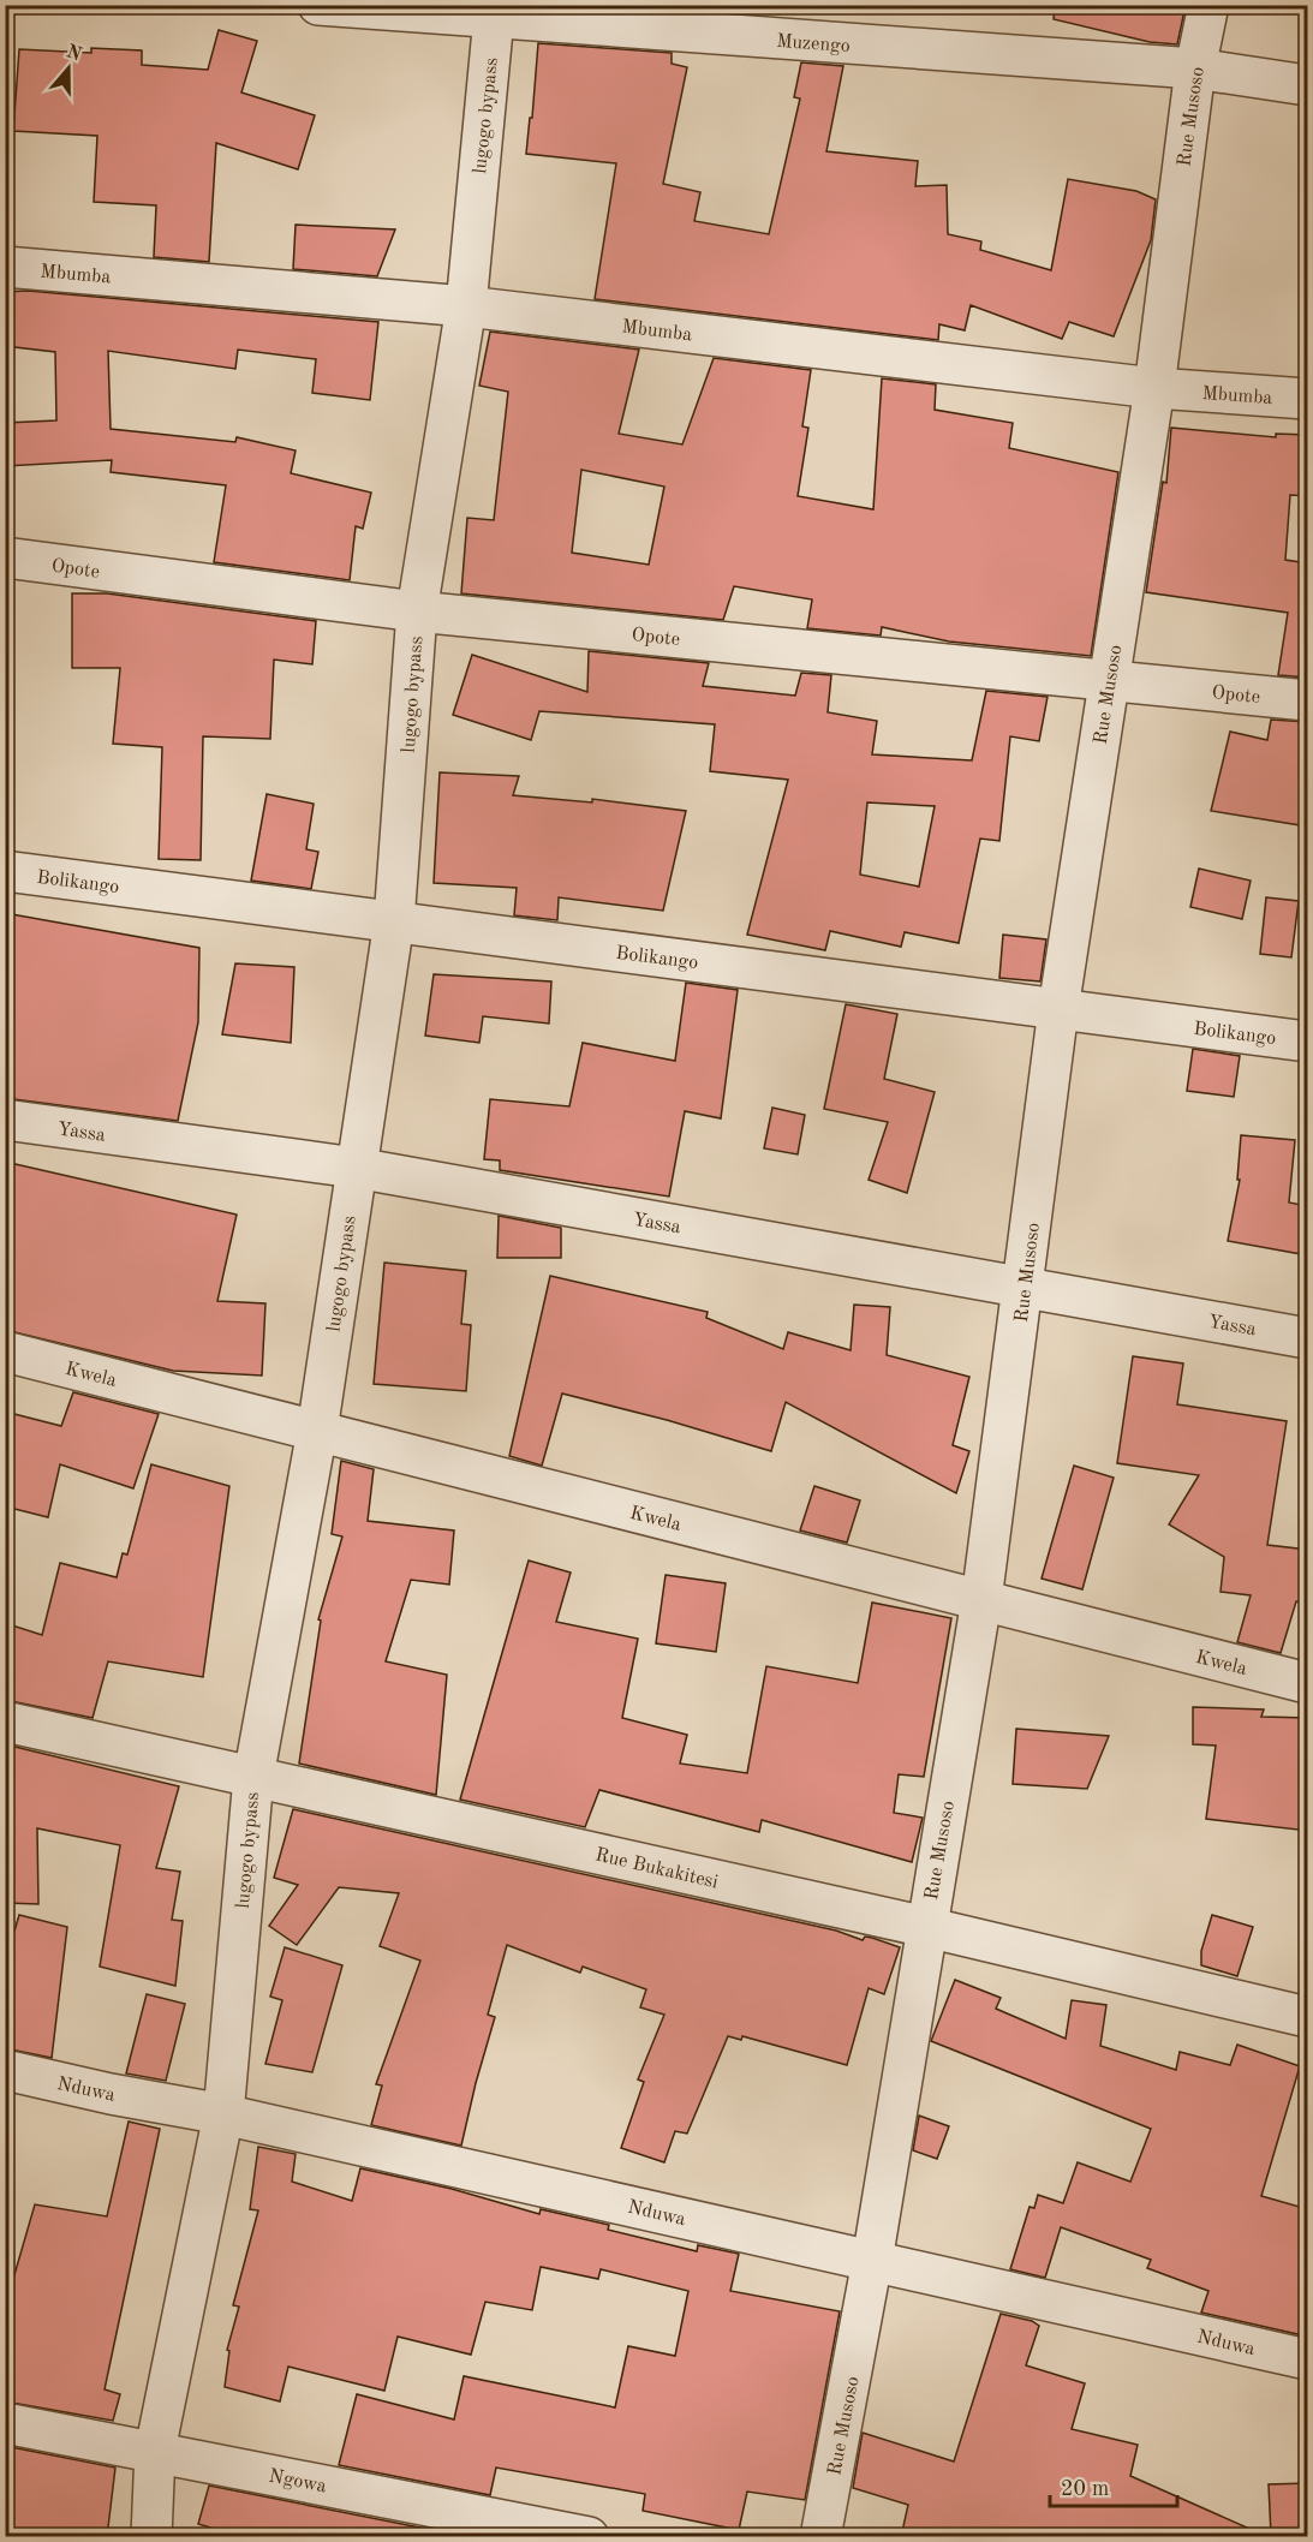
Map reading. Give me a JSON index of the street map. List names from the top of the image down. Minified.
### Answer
{"streets":{"street":["Muzengo","lugogo bypass","Rue Musoso","Mbumba","Opote","Bolikango","Yassa","Kwela","Rue Bukakitesi","Nduwa","Ngowa"]},"crossings":[["Muzengo","lugogo bypass"],["Muzengo","Rue Musoso"],["lugogo bypass","Mbumba"],["lugogo bypass","Opote"],["lugogo bypass","Bolikango"],["lugogo bypass","Yassa"],["lugogo bypass","Kwela"],["lugogo bypass","Rue Bukakitesi"],["lugogo bypass","Nduwa"],["lugogo bypass","Ngowa"],["Rue Musoso","Mbumba"],["Rue Musoso","Opote"],["Rue Musoso","Bolikango"],["Rue Musoso","Yassa"],["Rue Musoso","Kwela"],["Rue Musoso","Rue Bukakitesi"],["Rue Musoso","Nduwa"]],"scale_bar":"20 m","north":"top"}
